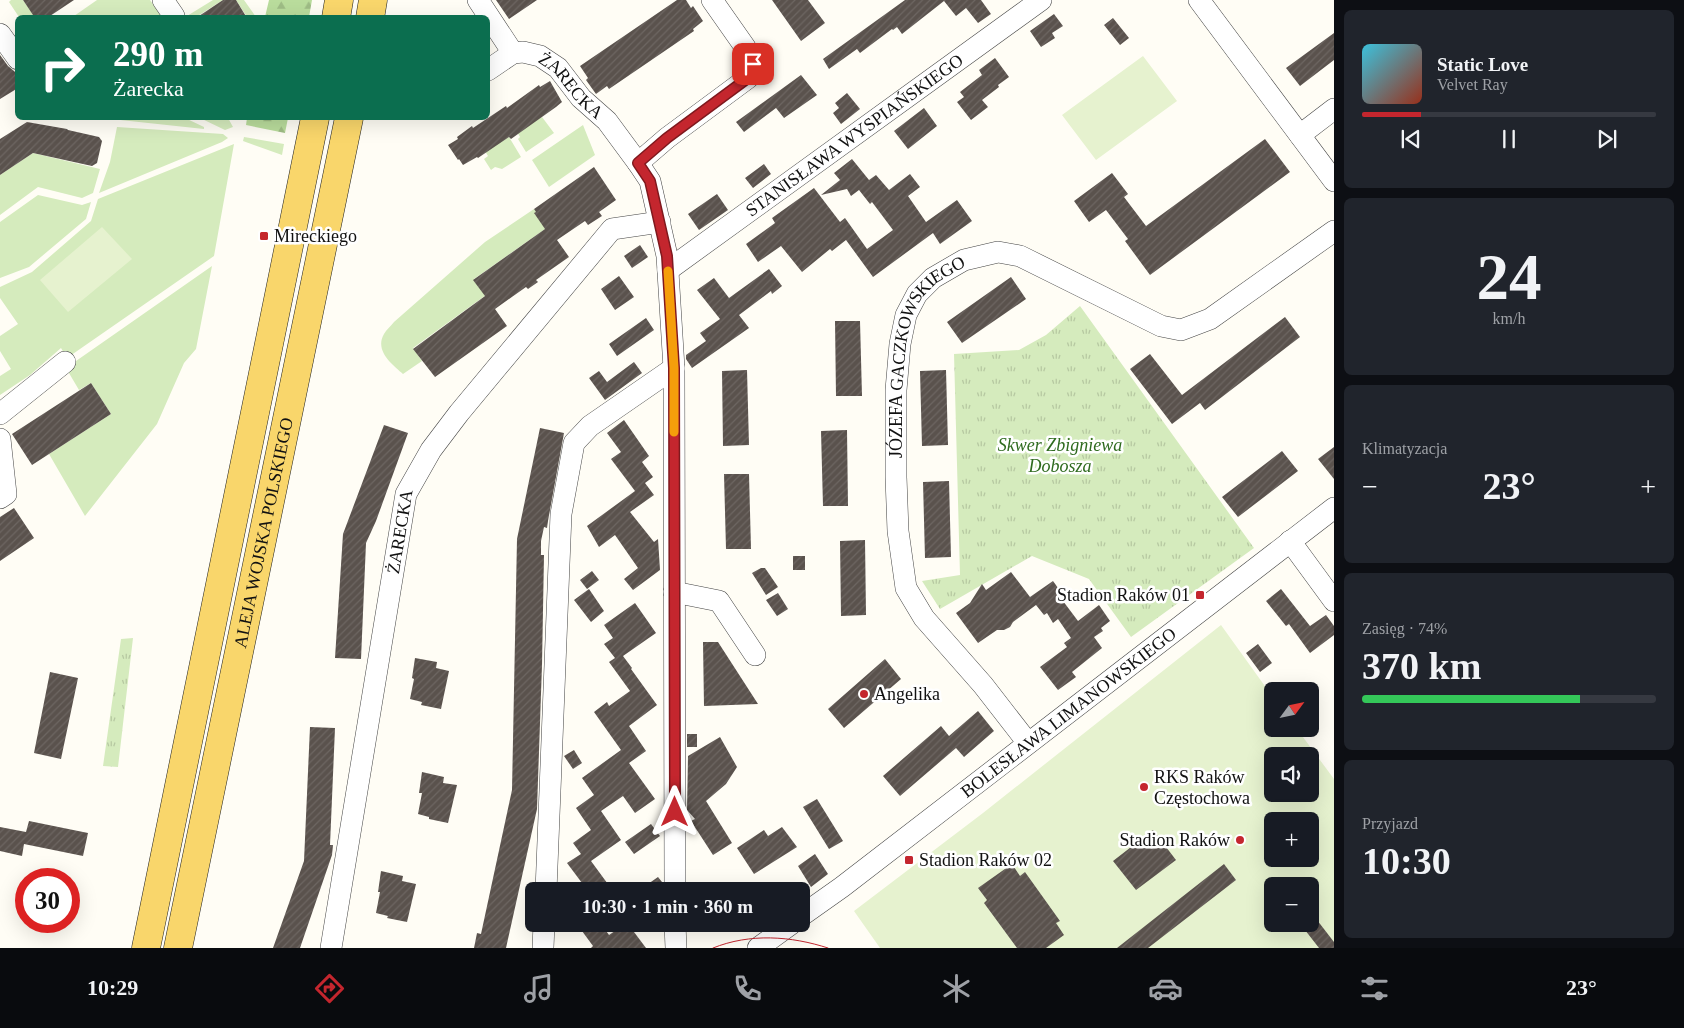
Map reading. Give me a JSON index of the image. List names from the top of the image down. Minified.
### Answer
{"streets":{"main road":["ALEJA WOJSKA POLSKIEGO"],"street":["ŻARECKA","STANISŁAWA WYSPIAŃSKIEGO","JÓZEFA GACZKOWSKIEGO","BOLESŁAWA LIMANOWSKIEGO"]},"crossings":[["ŻARECKA","STANISŁAWA WYSPIAŃSKIEGO"],["JÓZEFA GACZKOWSKIEGO","BOLESŁAWA LIMANOWSKIEGO"]],"parks":["Skwer Zbigniewa Dobosza"],"places":{"transit":["Mireckiego","Stadion Raków 01","Stadion Raków 02"],"other":["Angelika","RKS Raków Częstochowa","Stadion Raków"]},"north":"top right","page":{"turn":["290 m","Żarecka"],"song":["Static Love","Velvet Ray"],"tile":[["24","km/h"],"Klimatyzacja",["Zasięg · 74%","370 km"],["Przyjazd","10:30"]],"heat":["−","23°","+"],"map_buttons":["+","−"],"limit":"30","trip":"10:30 · 1 min · 360 m","tabs":["10:29","23°"]}}
